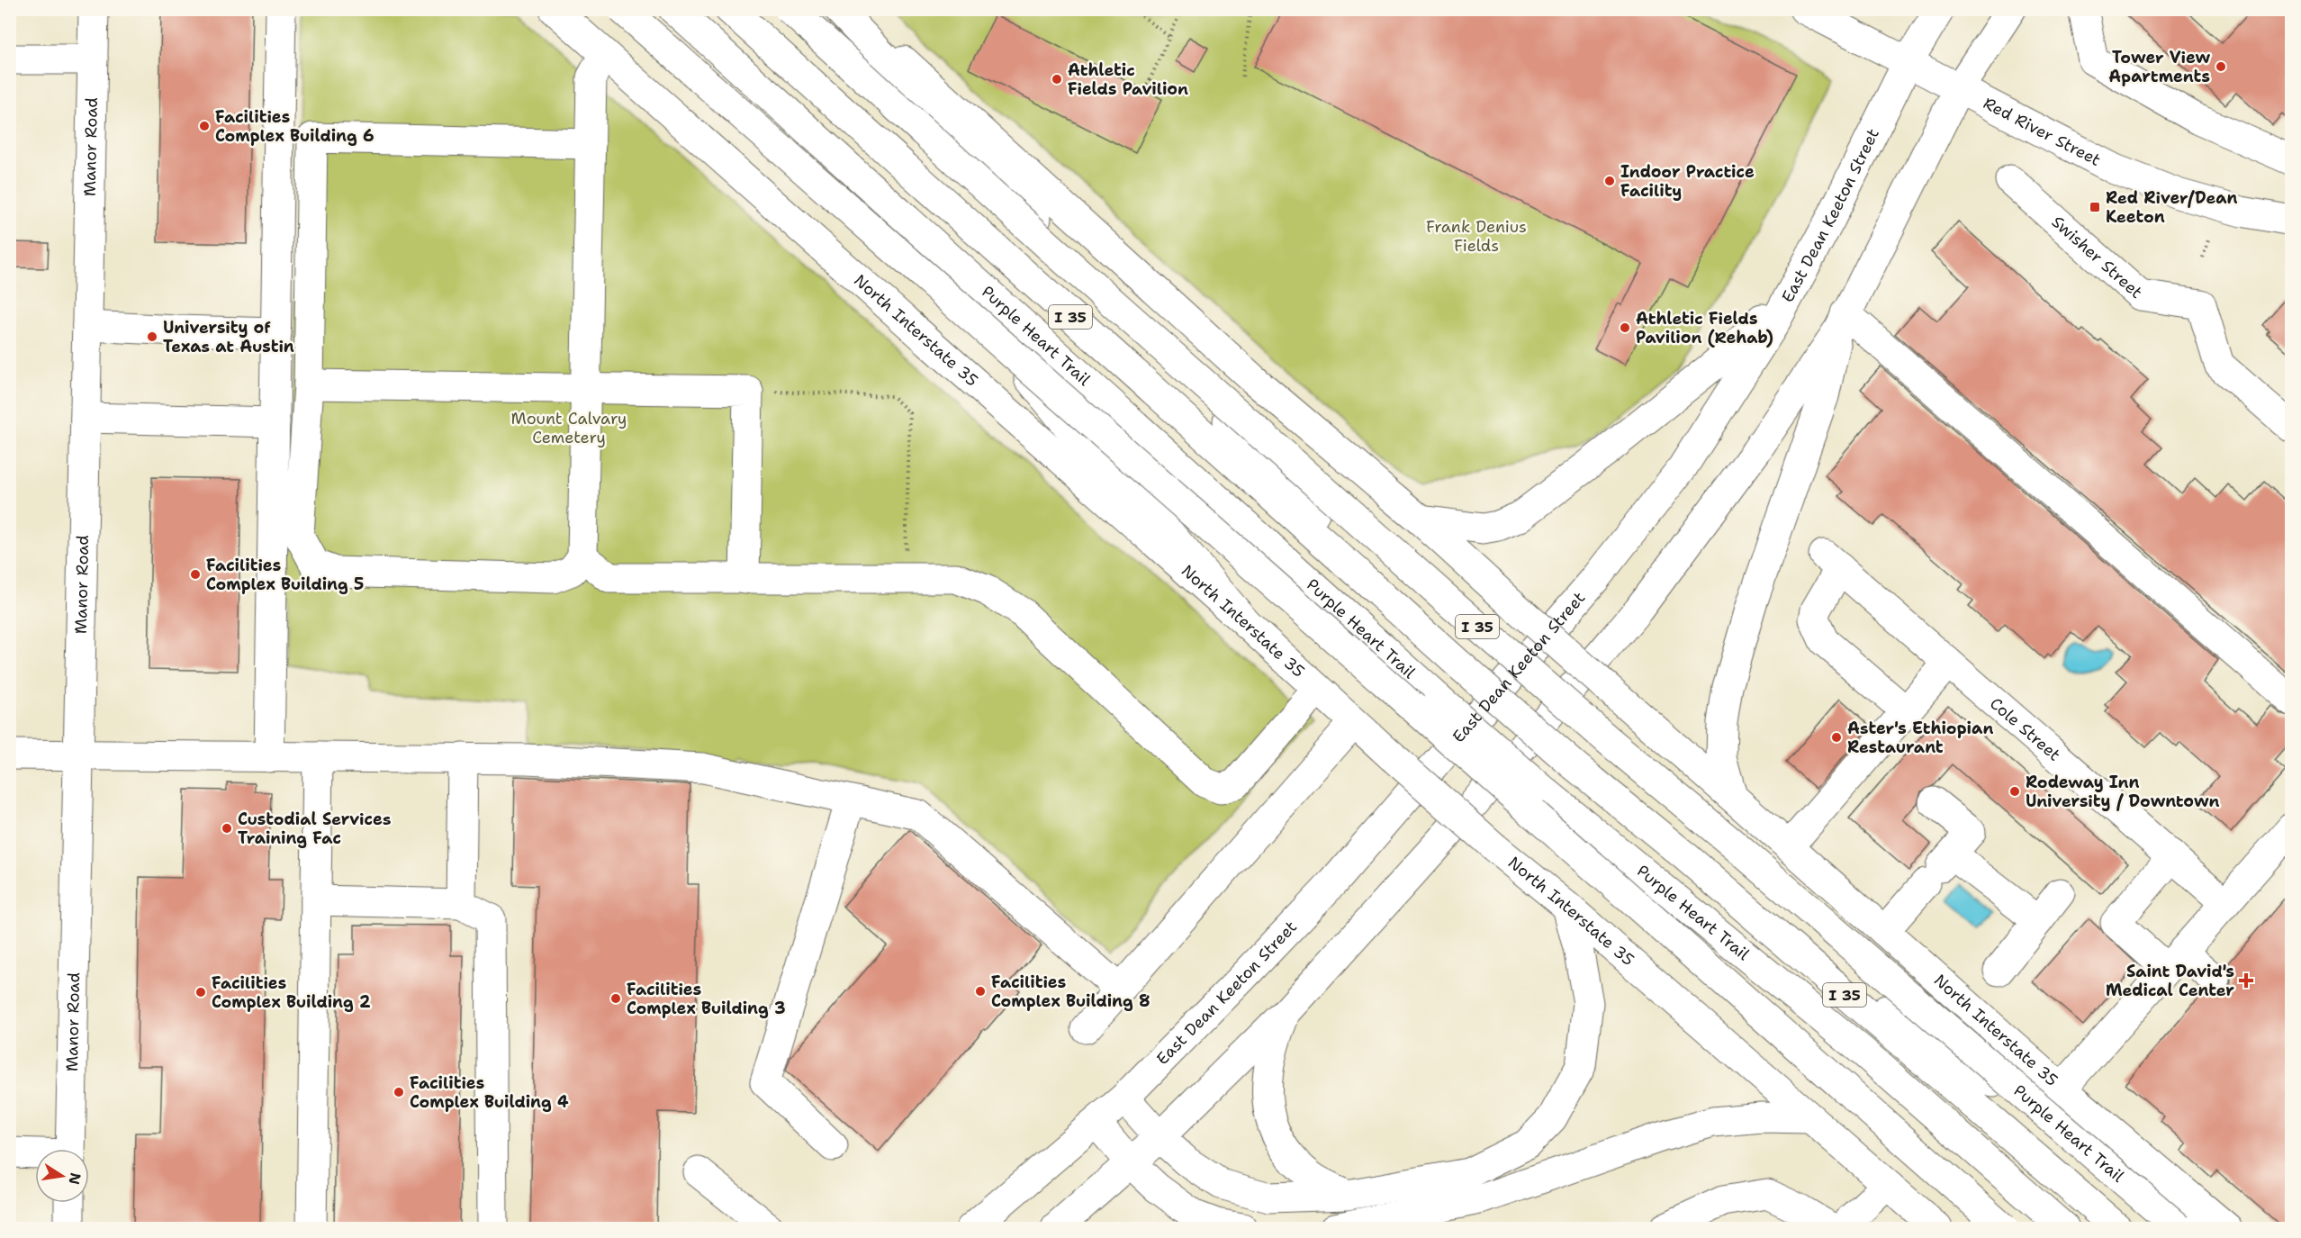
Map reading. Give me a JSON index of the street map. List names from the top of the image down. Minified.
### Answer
{"streets":{"main road":["Red River Street","Manor Road","East Dean Keeton Street","Swisher Street","I 35","North Interstate 35","Purple Heart Trail","Cole Street"]},"crossings":[["Red River Street","East Dean Keeton Street"]],"parks":["Frank Denius Fields","Mount Calvary Cemetery"],"places":{"other":["Tower View Apartments","Athletic Fields Pavilion","Facilities Complex Building 6","Indoor Practice Facility","Athletic Fields Pavilion (Rehab)","University of Texas at Austin","Facilities Complex Building 5","Aster's Ethiopian Restaurant","Rodeway Inn University / Downtown","Custodial Services Training Fac","Facilities Complex Building 8","Facilities Complex Building 2","Facilities Complex Building 3","Facilities Complex Building 4"],"transit":["Red River/Dean Keeton"],"health":["Saint David's Medical Center"]},"north":"right"}
